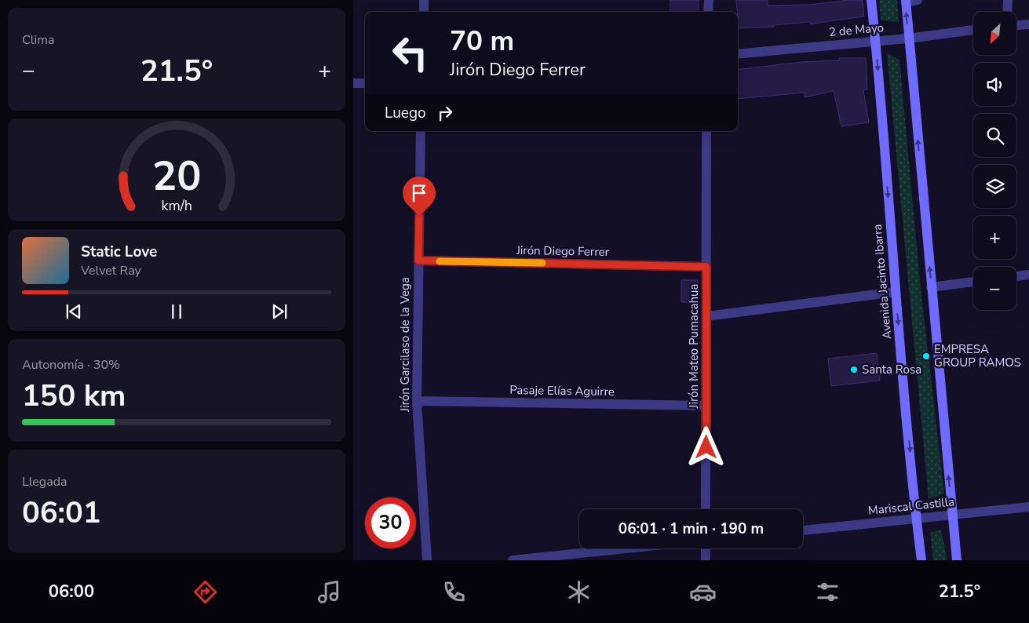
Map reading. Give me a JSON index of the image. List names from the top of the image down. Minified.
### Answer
{"streets":{"street":["2 de Mayo","Jirón Diego Ferrer","Avenida Jacinto Ibarra","Jirón Garcilaso de la Vega","Jirón Mateo Pumacahua","Pasaje Elías Aguirre","Mariscal Castilla"]},"crossings":[["2 de Mayo","Avenida Jacinto Ibarra"],["Jirón Diego Ferrer","Jirón Garcilaso de la Vega"],["Jirón Diego Ferrer","Jirón Mateo Pumacahua"],["Avenida Jacinto Ibarra","Mariscal Castilla"],["Jirón Garcilaso de la Vega","Pasaje Elías Aguirre"],["Jirón Mateo Pumacahua","Pasaje Elías Aguirre"]],"places":["EMPRESA GROUP RAMOS","Santa Rosa"],"north":"bottom left","page":{"tile":["Clima",["Autonomía · 30%","150 km"],["Llegada","06:01"]],"map_buttons":["+","−"],"turn":["70 m","Jirón Diego Ferrer"],"heat":["−","21.5°","+"],"then":"Luego","song":["Static Love","Velvet Ray"],"limit":"30","trip":"06:01 · 1 min · 190 m","tabs":["06:00","21.5°"],"gauge":["20","km/h"]}}
